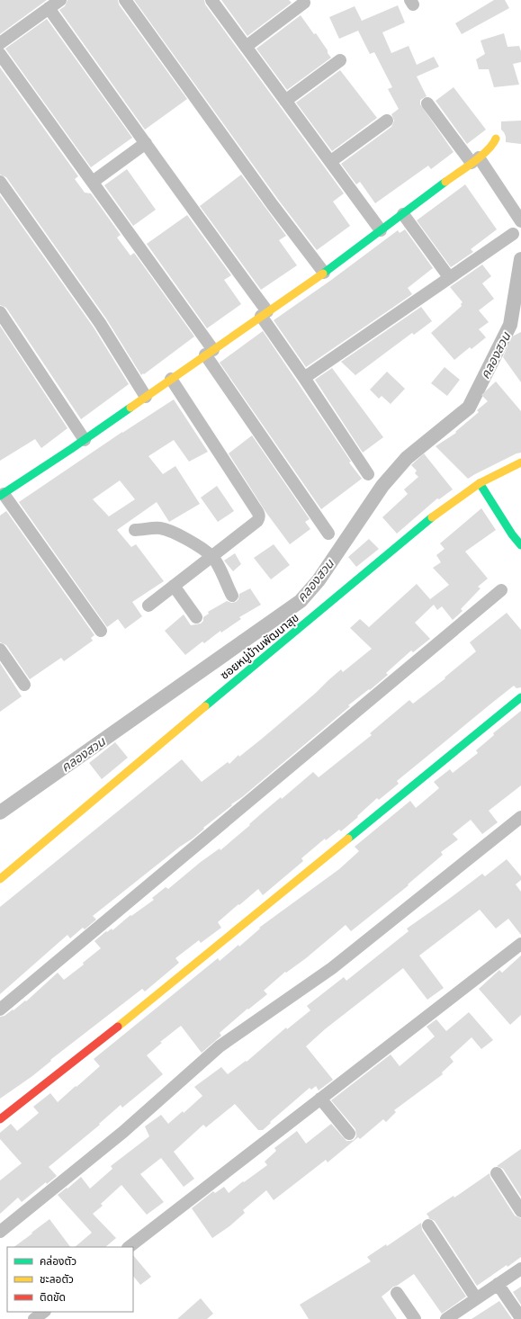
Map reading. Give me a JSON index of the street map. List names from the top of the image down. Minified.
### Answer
{"streets":{"street":["ซอยหมู่บ้านพัฒนาสุข"]},"water":["คลองสวน"],"legend":["คล่องตัว","ชะลอตัว","ติดขัด"]}
